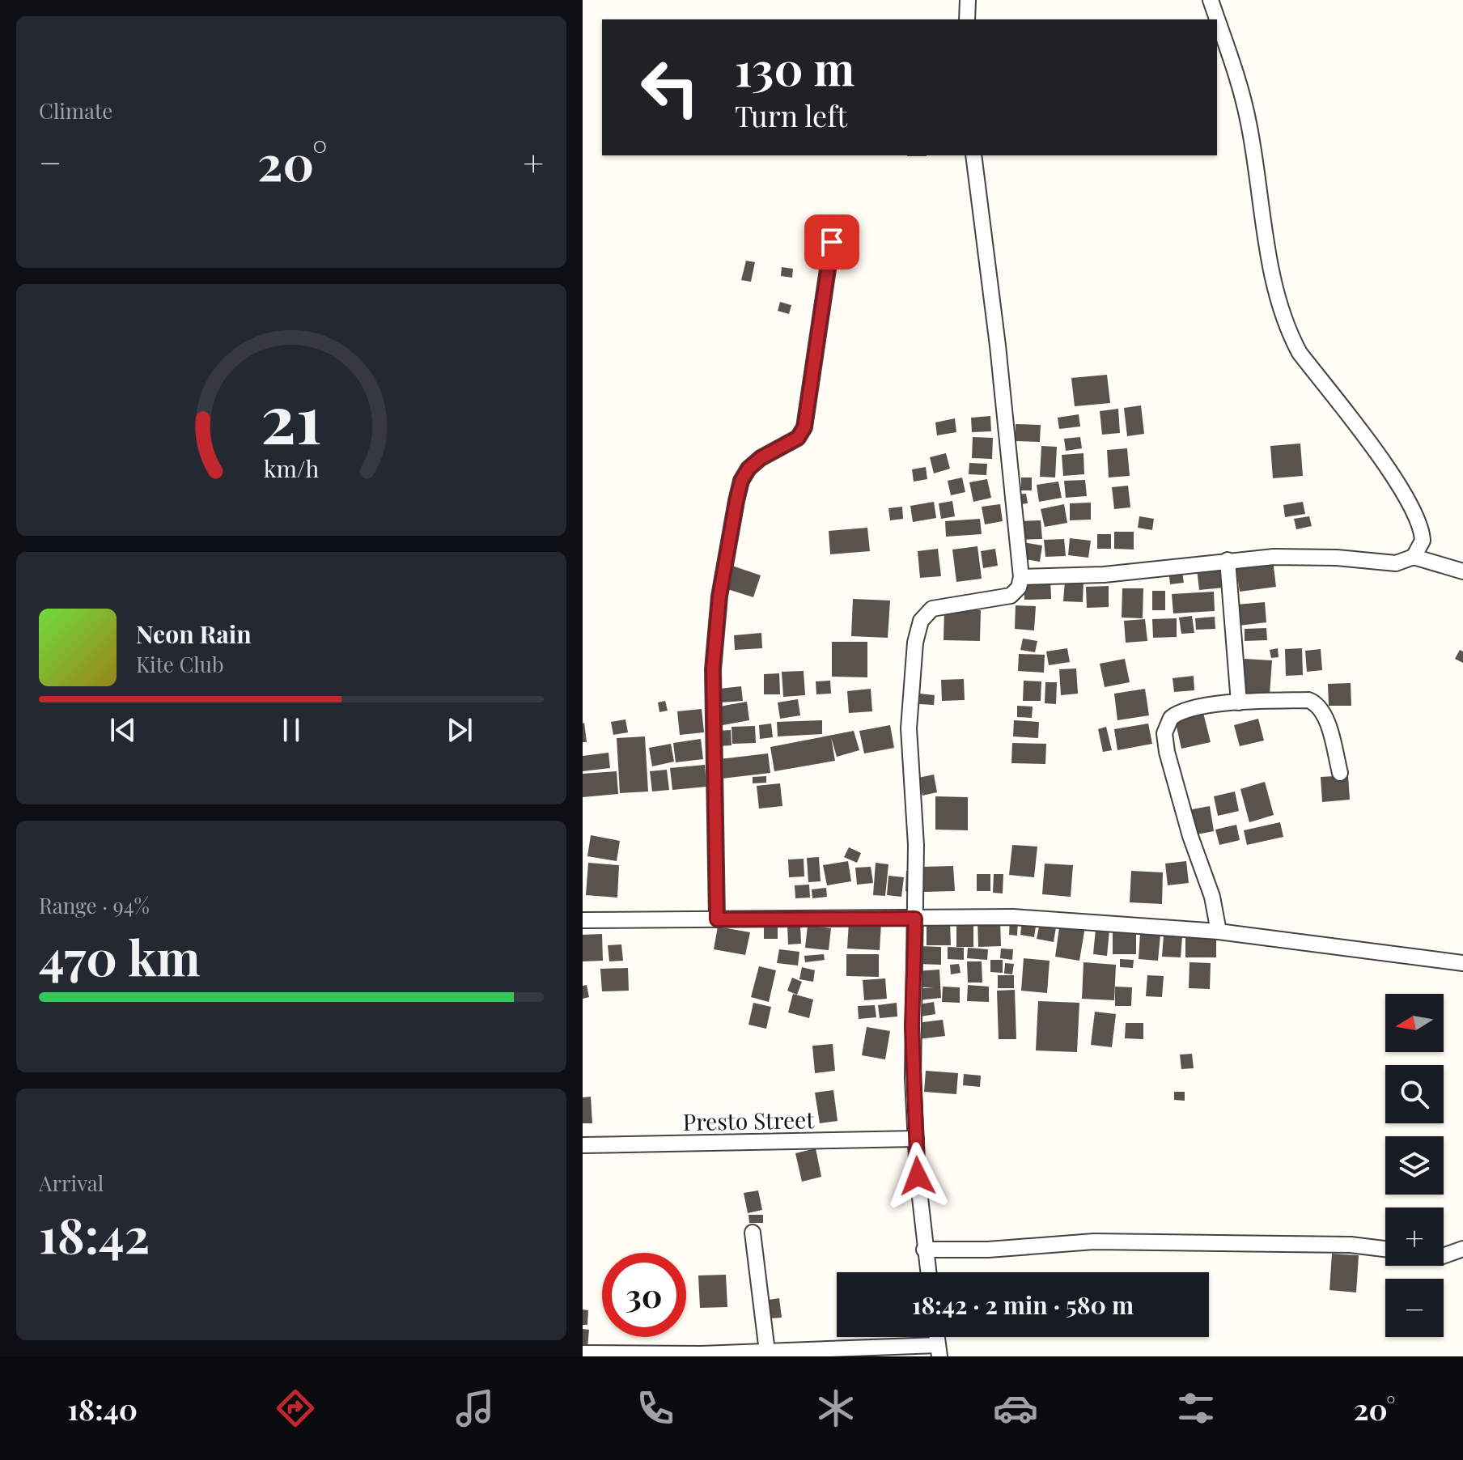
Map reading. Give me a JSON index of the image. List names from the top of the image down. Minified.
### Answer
{"streets":{"street":["Presto Street"]},"north":"left","page":{"tile":["Climate",["Range · 94%","470 km"],["Arrival","18:42"]],"turn":["130 m","Turn left"],"heat":["−","20°","+"],"song":["Neon Rain","Kite Club"],"map_buttons":["+","−"],"limit":"30","trip":"18:42 · 2 min · 580 m","tabs":["18:40","20°"],"gauge":["21","km/h"]}}
